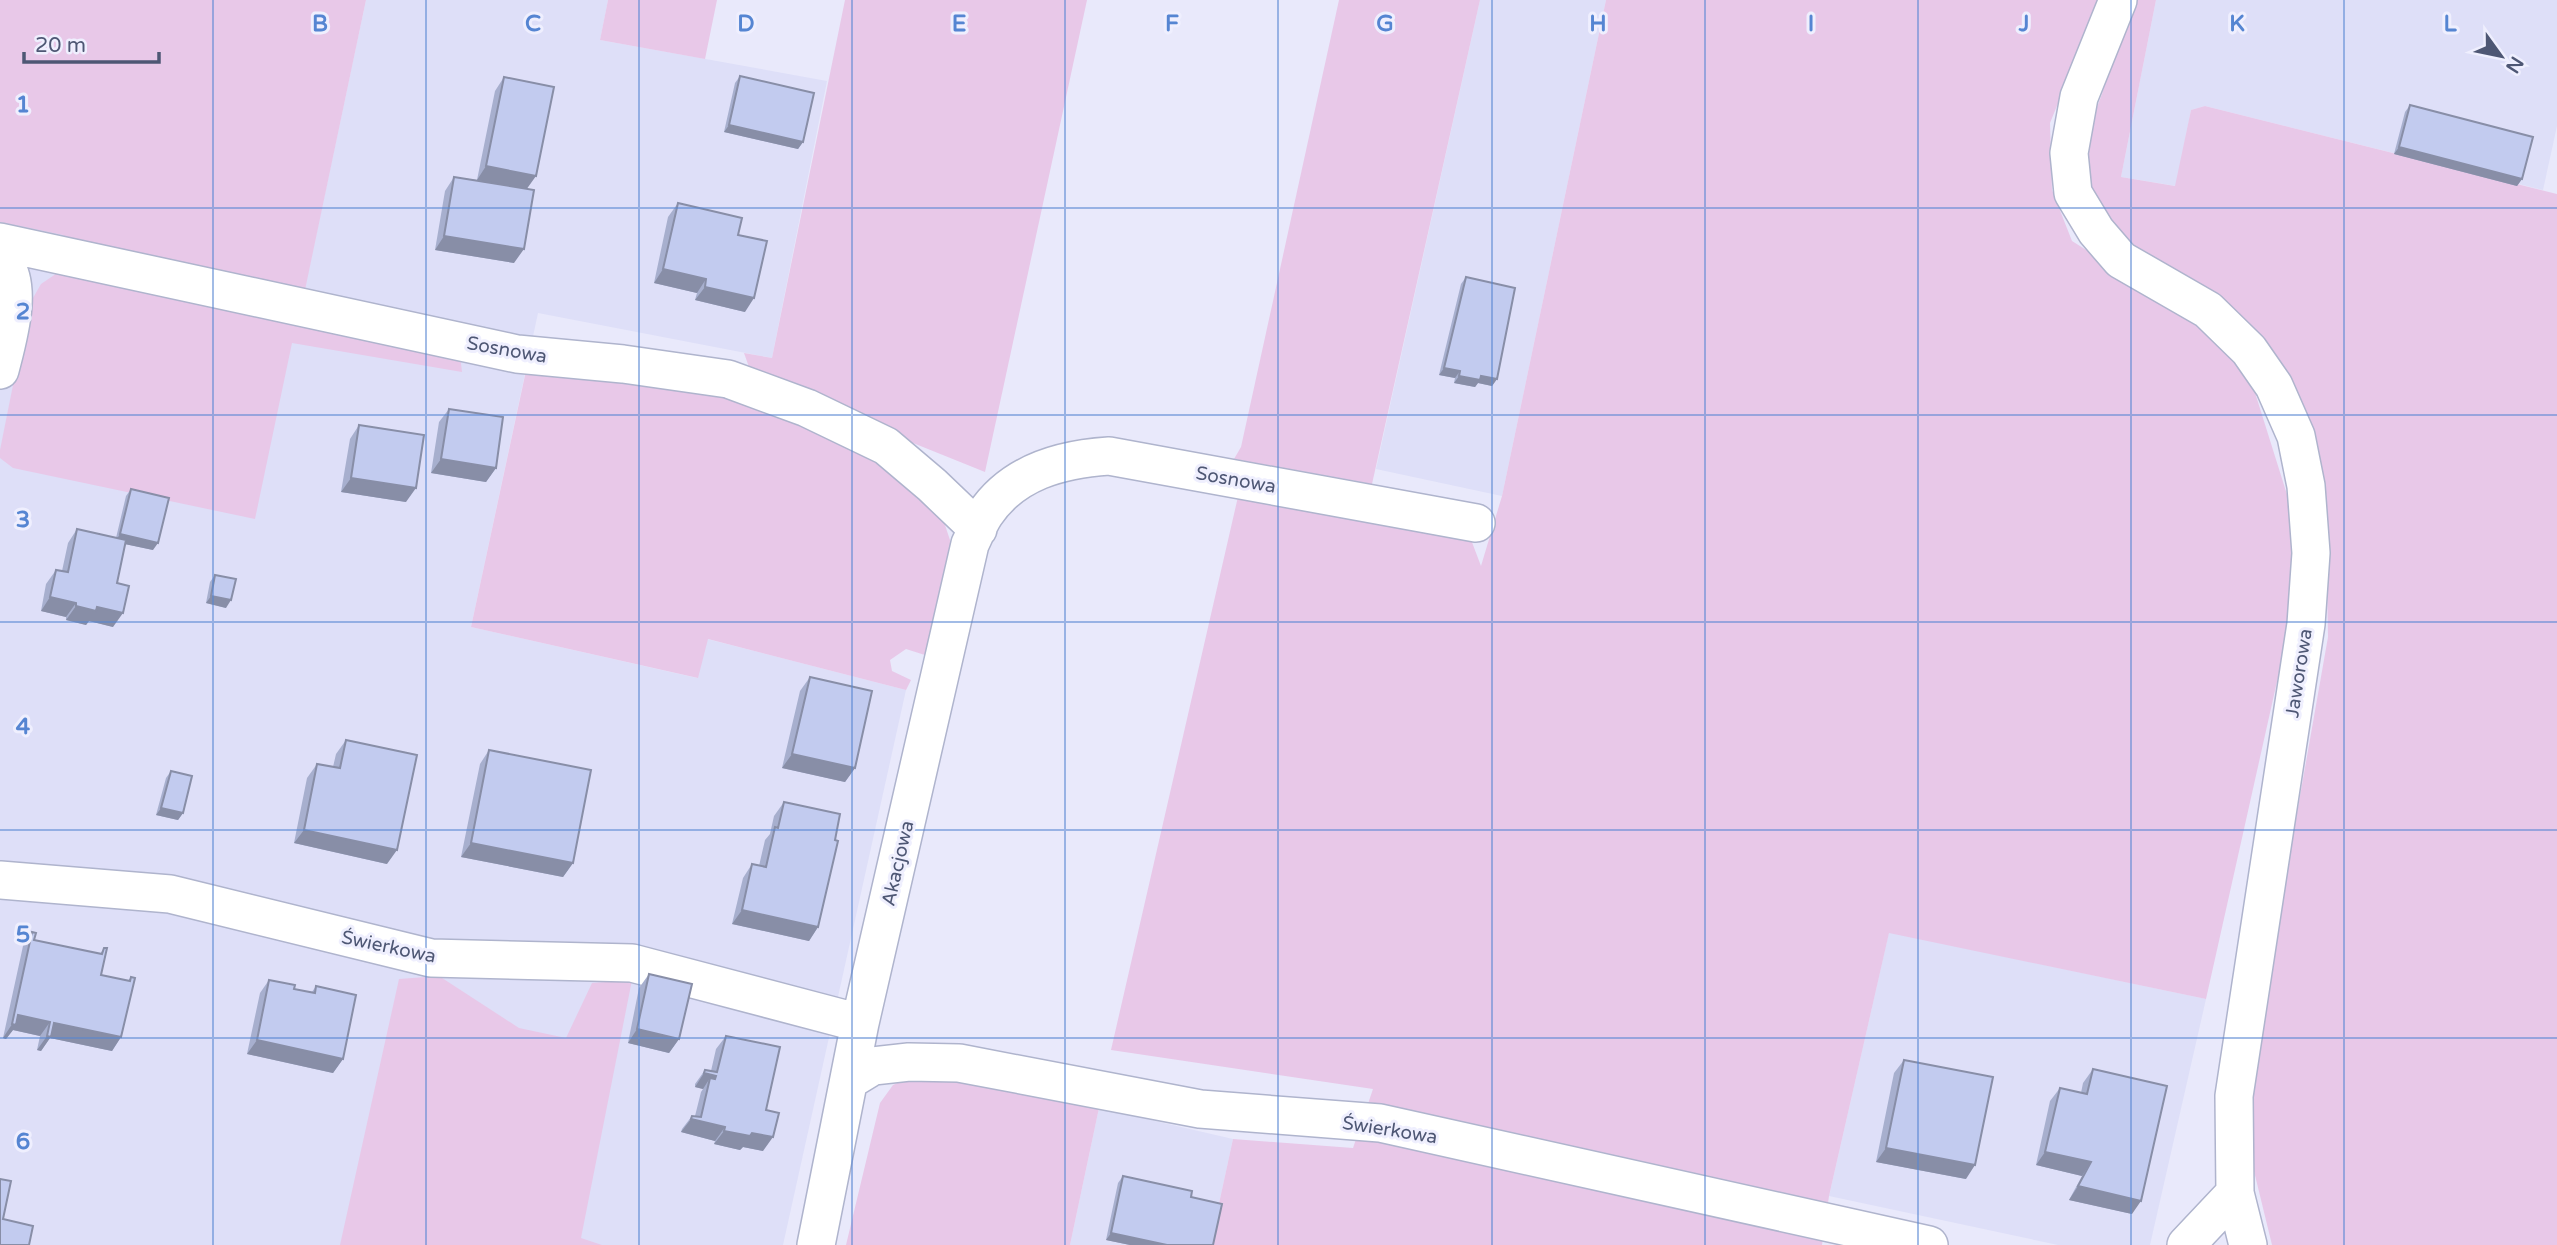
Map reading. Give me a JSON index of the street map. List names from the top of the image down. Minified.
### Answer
{"streets":{"street":["Sosnowa","Jaworowa","Akacjowa","Świerkowa"]},"crossings":[["Sosnowa","Akacjowa"],["Akacjowa","Świerkowa"]],"scale_bar":"20 m","north":"bottom right","grid":{"columns":["B","C","D","E","F","G","H","I","J","K","L"],"rows":["1","2","3","4","5","6"]}}
